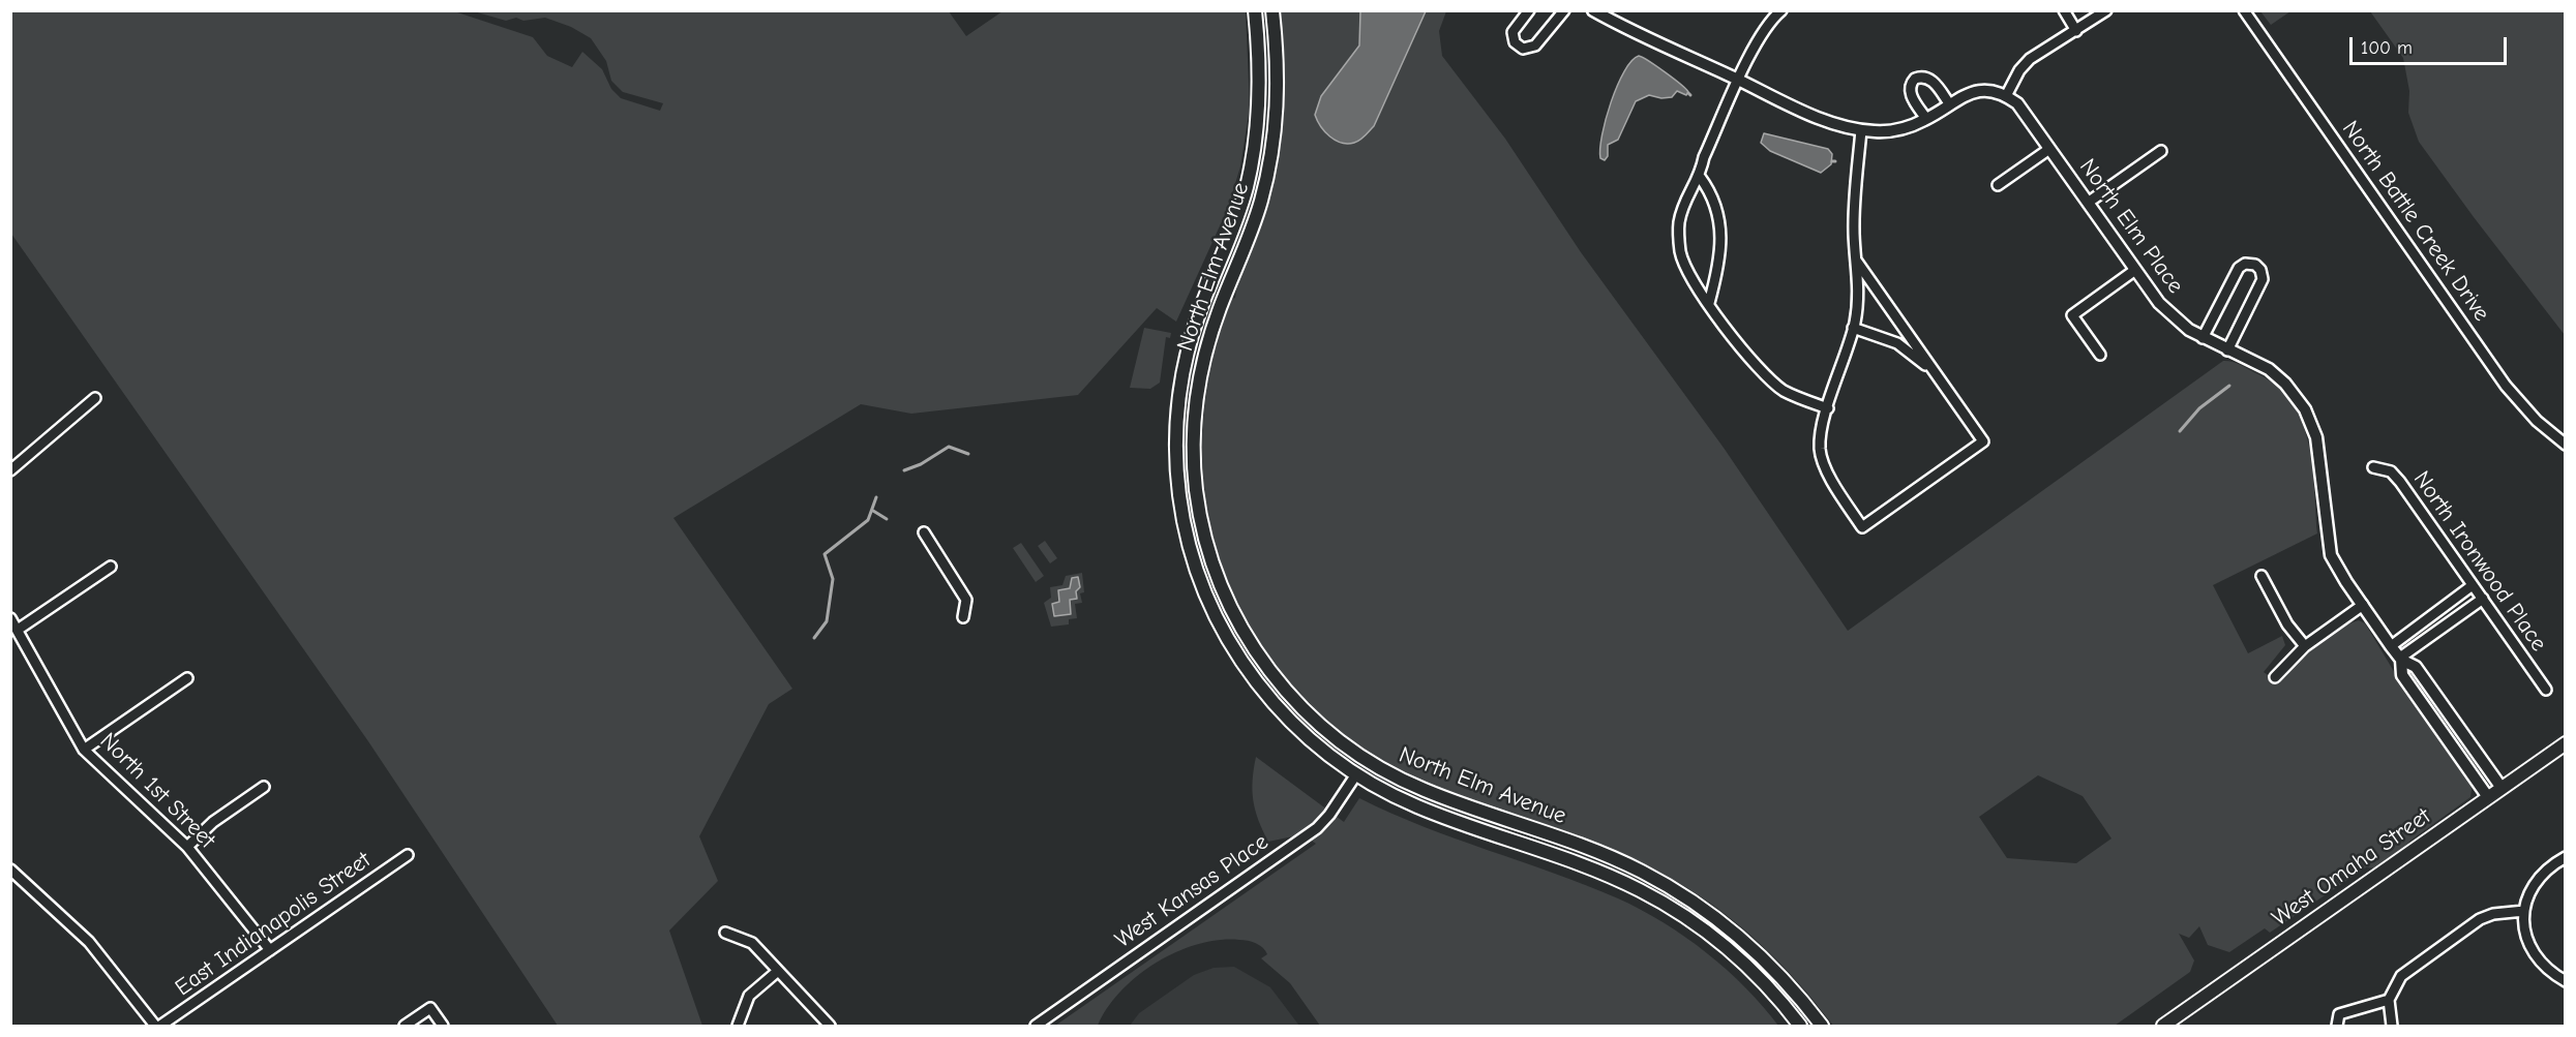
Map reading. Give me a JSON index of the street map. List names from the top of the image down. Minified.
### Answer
{"streets":{"main road":["North Elm Avenue","West Omaha Street"],"street":["North Battle Creek Drive","North Elm Place","North Ironwood Place","North 1st Street","West Kansas Place","East Indianapolis Street"]},"crossings":[["North Elm Place","West Omaha Street"],["North Elm Avenue","West Kansas Place"],["North 1st Street","East Indianapolis Street"]],"scale_bar":"100 m"}
